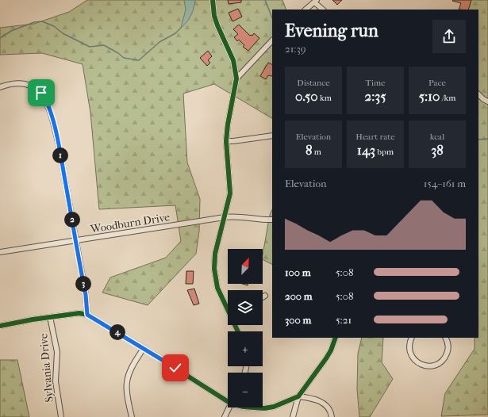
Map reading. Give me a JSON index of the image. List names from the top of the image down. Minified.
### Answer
{"streets":{"street":["Woodburn Drive","Sylvania Drive"]},"north":"top right","page":{"heading":["Evening run","21:39"],"stats":[["Distance","0.50 km"],["Time","2:35"],["Pace","5:10 /km"],["Elevation","8 m"],["Heart rate","143 bpm"],["kcal","38"]],"pins":["1","2","3","4"],"chart":["Elevation","154–161 m"],"map_buttons":["+","−"],"list":[{"name":"100 m","note":"5:08"},{"name":"200 m","note":"5:08"},{"name":"300 m","note":"5:21"}]}}
